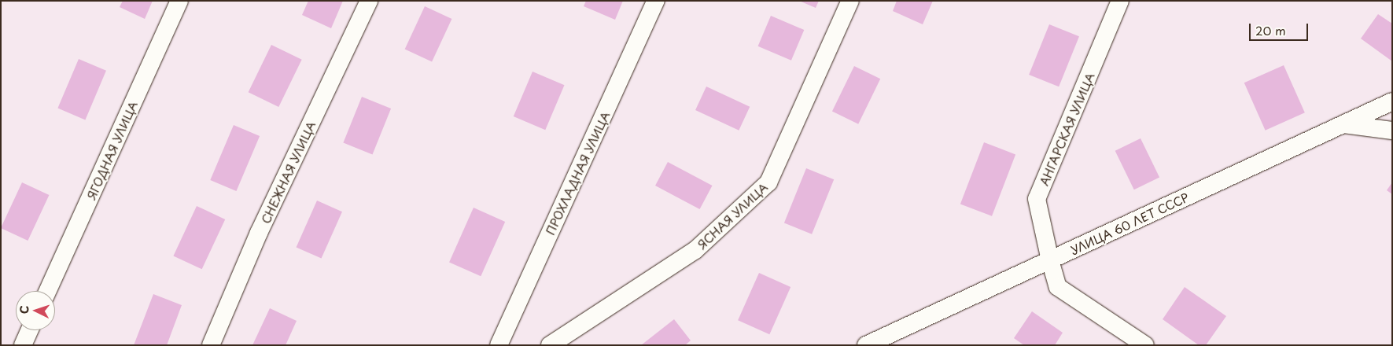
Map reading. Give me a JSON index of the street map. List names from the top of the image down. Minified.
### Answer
{"streets":{"street":["АНГАРСКАЯ УЛИЦА","ЯГОДНАЯ УЛИЦА","СНЕЖНАЯ УЛИЦА","ПРОХЛАДНАЯ УЛИЦА","ЯСНАЯ УЛИЦА","УЛИЦА 60 ЛЕТ СССР"]},"crossings":[["АНГАРСКАЯ УЛИЦА","УЛИЦА 60 ЛЕТ СССР"]],"scale_bar":"20 m","north":"left"}
